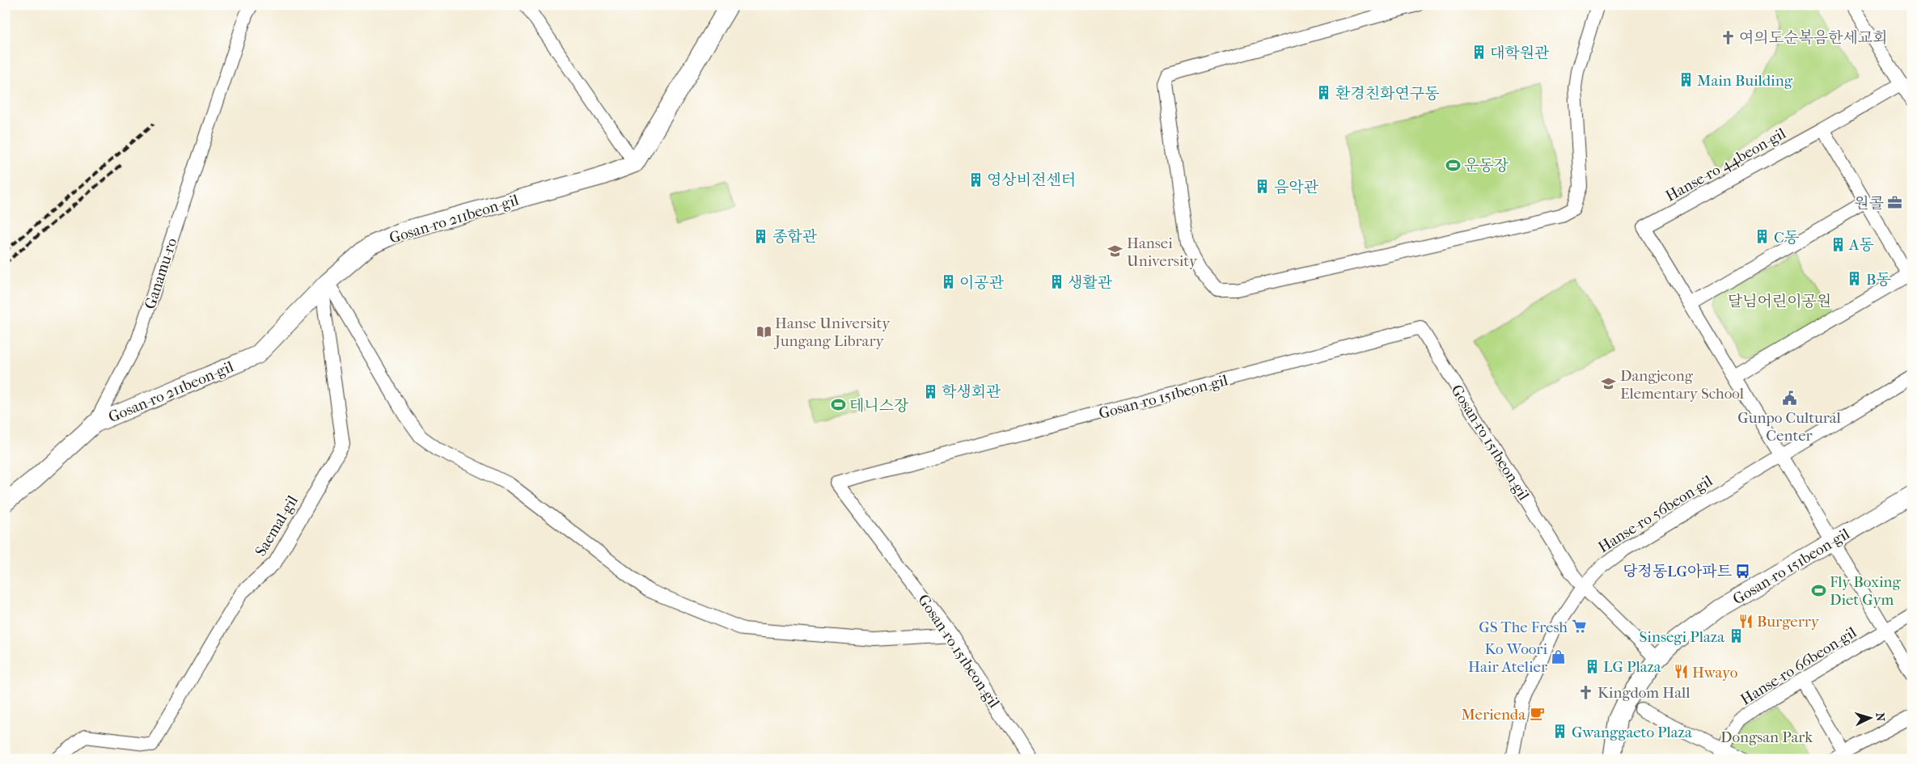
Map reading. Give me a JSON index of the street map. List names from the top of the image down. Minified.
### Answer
{"streets":{"street":["Hanse-ro 44beon-gil","Gosan-ro 211beon-gil","Ganamu-ro","Gosan-ro 151beon-gil","Hanse-ro 56beon-gil","Saemal-gil","Hanse-ro 66beon-gil"]},"crossings":[["Hanse-ro 44beon-gil","Gosan-ro 151beon-gil"],["Hanse-ro 44beon-gil","Hanse-ro 56beon-gil"],["Hanse-ro 44beon-gil","Hanse-ro 66beon-gil"],["Gosan-ro 211beon-gil","Ganamu-ro"],["Gosan-ro 211beon-gil","Saemal-gil"],["Gosan-ro 151beon-gil","Hanse-ro 56beon-gil"]],"parks":["달님어린이공원","Dongsan Park"],"places":{"church":["여의도순복음한세교회","Kingdom Hall"],"building":["대학원관","Main Building","환경친화연구동","영상비전센터","음악관","종합관","C동","A동","B동","이공관","생활관","학생회관","Sinsegi Plaza","LG Plaza","Gwanggaeto Plaza"],"sports":["운동장","테니스장","Fly Boxing Diet Gym"],"office":["원콜"],"school or university":["Hansei University","Dangjeong Elementary School"],"library":["Hanse University Jungang Library"],"public building":["Gunpo Cultural Center"],"bus stop":["당정동LG아파트"],"restaurant":["Burgerry","Hwayo"],"supermarket":["GS The Fresh"],"shop":["Ko Woori Hair Atelier"],"cafe":["Merienda"]},"north":"right"}
